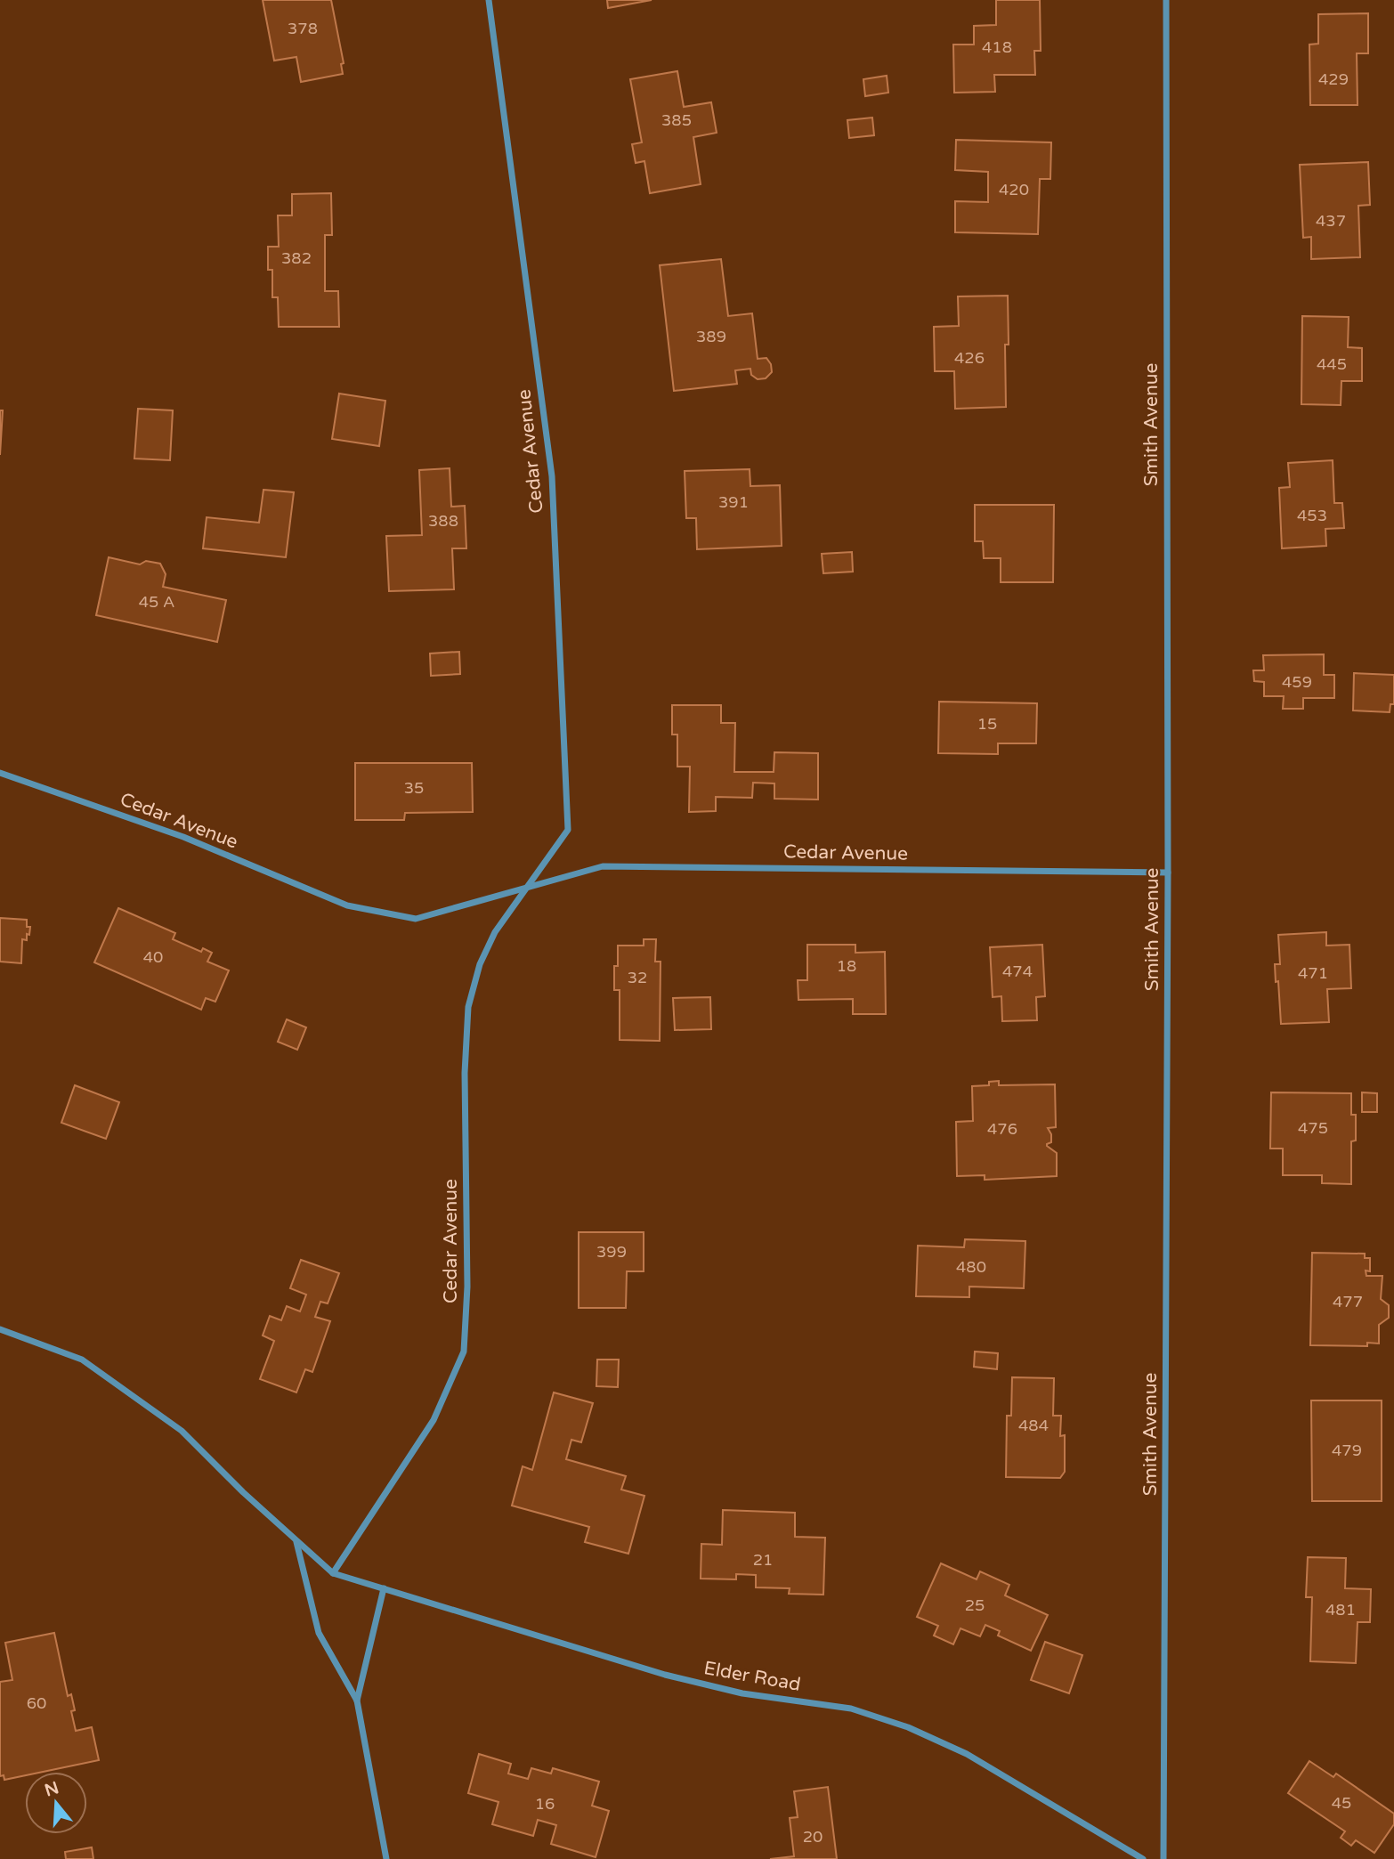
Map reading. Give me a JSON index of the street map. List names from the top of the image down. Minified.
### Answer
{"streets":{"street":["Smith Avenue","Cedar Avenue","Elder Road"]},"crossings":[["Smith Avenue","Cedar Avenue"],["Cedar Avenue","Elder Road"]],"house_numbers":["378","418","429","385","420","437","382","389","426","445","391","453","388","45 A","459","15","35","40","18","474","471","32","475","476","399","480","477","484","479","21","25","481","60","45","16","20"],"north":"top"}
